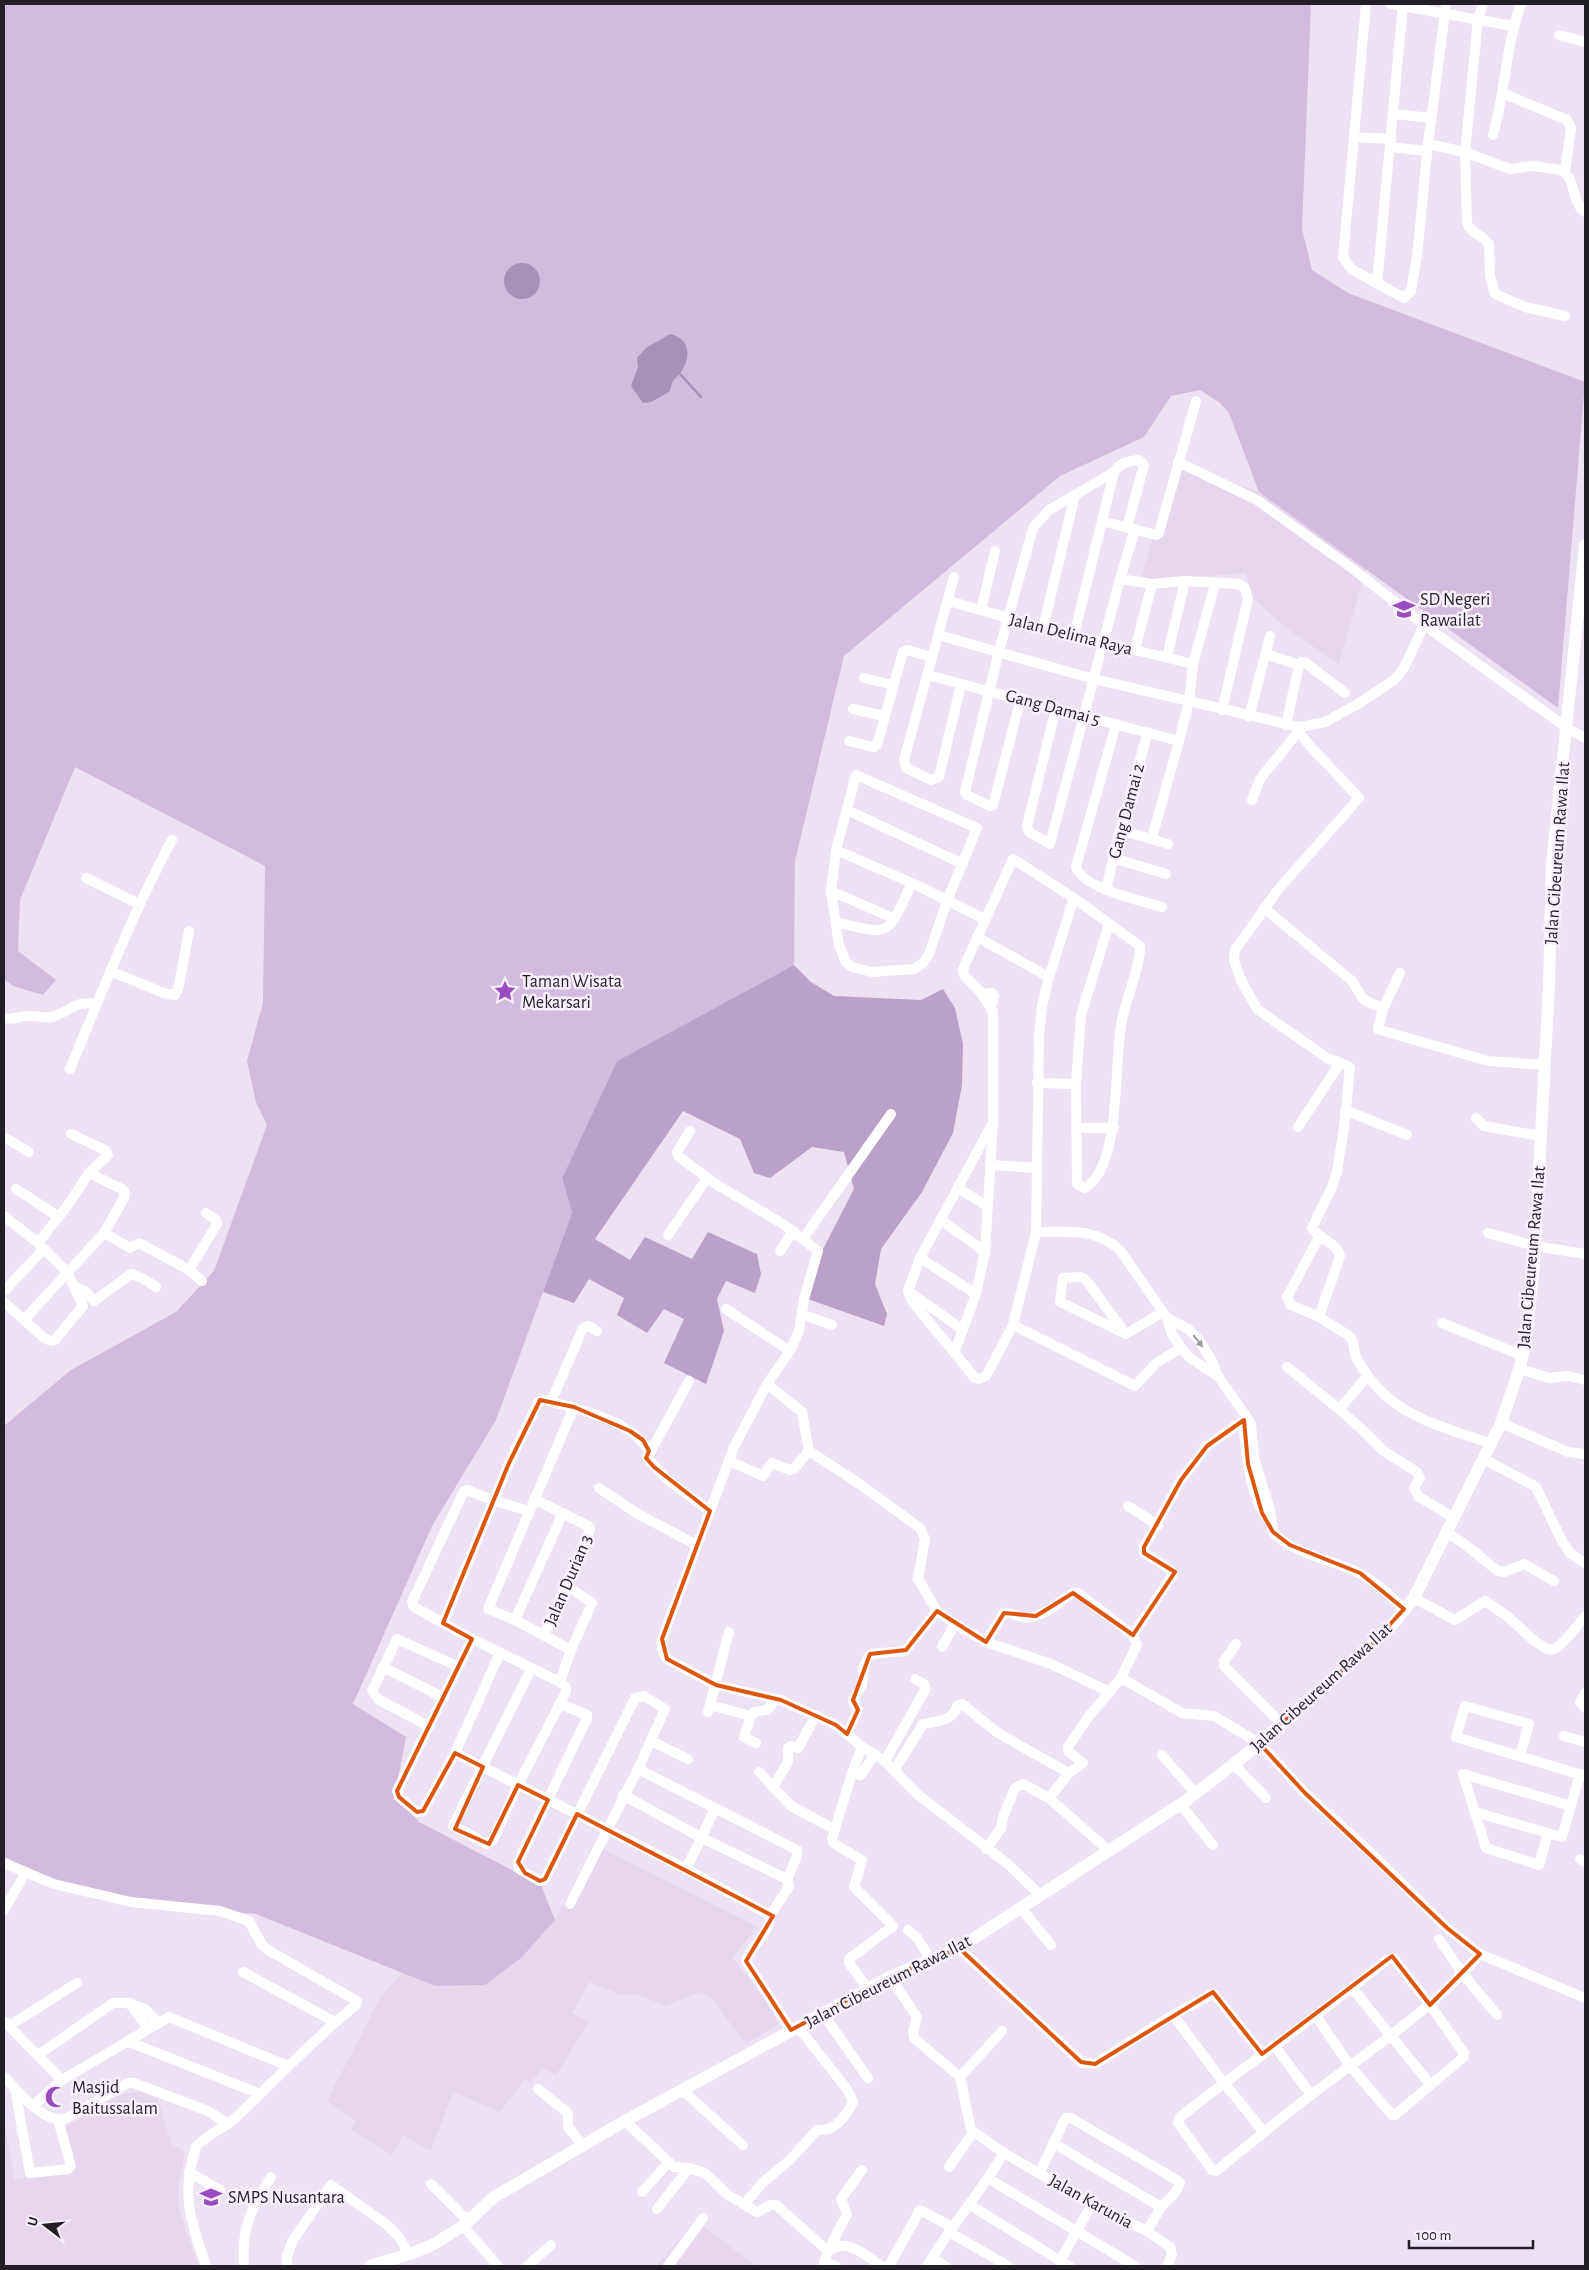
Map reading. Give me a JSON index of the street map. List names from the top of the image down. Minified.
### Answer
{"streets":{"street":["Jalan Delima Raya","Gang Damai 5","Gang Damai 2","Jalan Cibeureum Rawa Ilat","Jalan Durian 3","Jalan Karunia"]},"crossings":[["Gang Damai 5","Gang Damai 2"]],"places":{"school or university":["SD Negeri Rawailat","SMPS Nusantara"],"place":["Taman Wisata Mekarsari"],"mosque":["Masjid Baitussalam"]},"scale_bar":"100 m","north":"left"}
